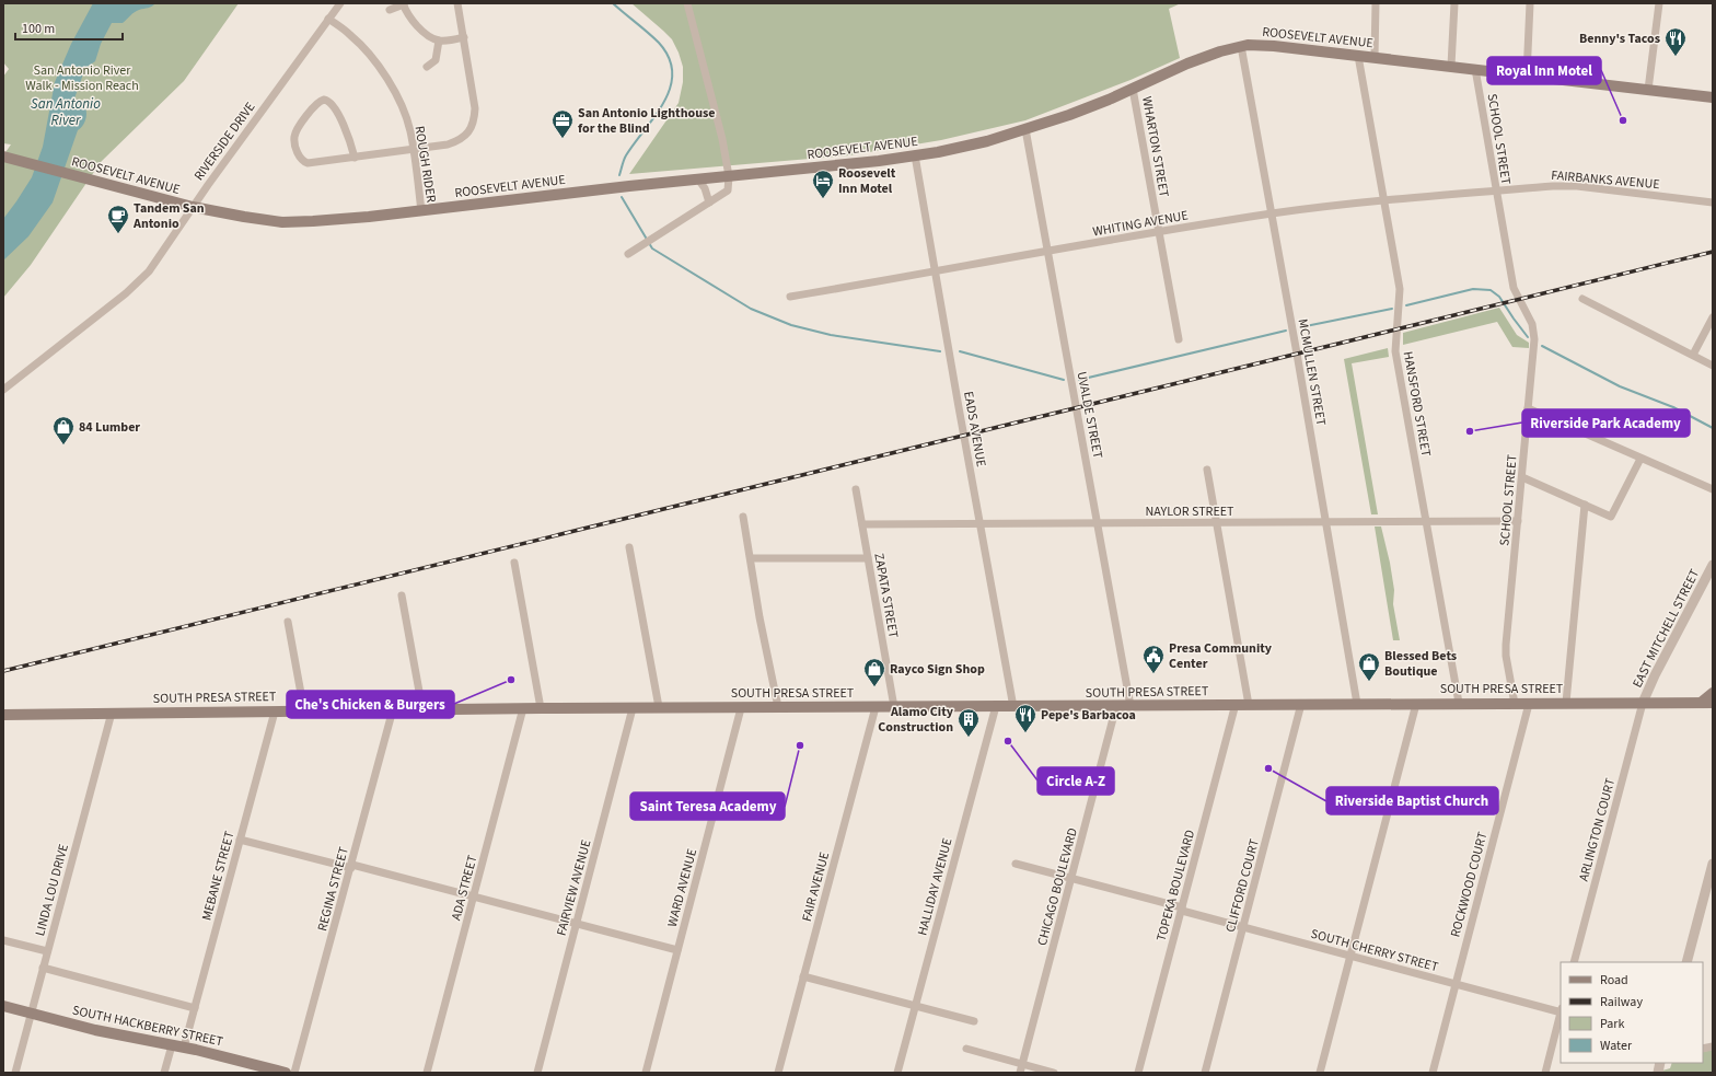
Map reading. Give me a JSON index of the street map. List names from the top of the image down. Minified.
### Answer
{"streets":{"main road":["ROOSEVELT AVENUE","SOUTH PRESA STREET","SOUTH HACKBERRY STREET"],"street":["SCHOOL STREET","RIVERSIDE DRIVE","WHARTON STREET","ROUGH RIDER","FAIRBANKS AVENUE","WHITING AVENUE","MCMULLEN STREET","HANSFORD STREET","UVALDE STREET","EADS AVENUE","NAYLOR STREET","ZAPATA STREET","EAST MITCHELL STREET","ARLINGTON COURT","MEBANE STREET","ROCKWOOD COURT","TOPEKA BOULEVARD","CLIFFORD COURT","FAIR AVENUE","HALLIDAY AVENUE","CHICAGO BOULEVARD","ADA STREET","FAIRVIEW AVENUE","WARD AVENUE","REGINA STREET","LINDA LOU DRIVE","SOUTH CHERRY STREET"]},"crossings":[["ROOSEVELT AVENUE","SCHOOL STREET"],["ROOSEVELT AVENUE","RIVERSIDE DRIVE"],["ROOSEVELT AVENUE","WHARTON STREET"],["ROOSEVELT AVENUE","ROUGH RIDER"],["ROOSEVELT AVENUE","MCMULLEN STREET"],["ROOSEVELT AVENUE","HANSFORD STREET"],["ROOSEVELT AVENUE","UVALDE STREET"],["ROOSEVELT AVENUE","EADS AVENUE"],["SCHOOL STREET","FAIRBANKS AVENUE"],["SCHOOL STREET","WHITING AVENUE"],["SCHOOL STREET","NAYLOR STREET"],["SCHOOL STREET","SOUTH PRESA STREET"],["RIVERSIDE DRIVE","ROUGH RIDER"],["WHARTON STREET","WHITING AVENUE"],["FAIRBANKS AVENUE","WHITING AVENUE"],["WHITING AVENUE","MCMULLEN STREET"],["WHITING AVENUE","HANSFORD STREET"],["WHITING AVENUE","UVALDE STREET"],["WHITING AVENUE","EADS AVENUE"],["MCMULLEN STREET","NAYLOR STREET"],["MCMULLEN STREET","SOUTH PRESA STREET"],["HANSFORD STREET","NAYLOR STREET"],["HANSFORD STREET","SOUTH PRESA STREET"],["UVALDE STREET","NAYLOR STREET"],["UVALDE STREET","SOUTH PRESA STREET"],["EADS AVENUE","NAYLOR STREET"],["EADS AVENUE","SOUTH PRESA STREET"],["NAYLOR STREET","ZAPATA STREET"],["ZAPATA STREET","SOUTH PRESA STREET"],["EAST MITCHELL STREET","SOUTH PRESA STREET"],["EAST MITCHELL STREET","ARLINGTON COURT"],["SOUTH PRESA STREET","ARLINGTON COURT"],["SOUTH PRESA STREET","MEBANE STREET"],["SOUTH PRESA STREET","ROCKWOOD COURT"],["SOUTH PRESA STREET","TOPEKA BOULEVARD"],["SOUTH PRESA STREET","CLIFFORD COURT"],["SOUTH PRESA STREET","FAIR AVENUE"],["SOUTH PRESA STREET","HALLIDAY AVENUE"],["SOUTH PRESA STREET","CHICAGO BOULEVARD"],["SOUTH PRESA STREET","ADA STREET"],["SOUTH PRESA STREET","FAIRVIEW AVENUE"],["SOUTH PRESA STREET","WARD AVENUE"],["SOUTH PRESA STREET","REGINA STREET"],["SOUTH PRESA STREET","LINDA LOU DRIVE"],["MEBANE STREET","SOUTH HACKBERRY STREET"],["ROCKWOOD COURT","SOUTH CHERRY STREET"],["TOPEKA BOULEVARD","SOUTH CHERRY STREET"],["CLIFFORD COURT","SOUTH CHERRY STREET"],["CHICAGO BOULEVARD","SOUTH CHERRY STREET"],["LINDA LOU DRIVE","SOUTH HACKBERRY STREET"]],"water":["San Antonio River"],"parks":["San Antonio River Walk - Mission Reach"],"places":{"restaurant":["Benny's Tacos","Pepe's Barbacoa"],"other":["Royal Inn Motel","Riverside Park Academy","Che's Chicken & Burgers","Circle A-Z","Saint Teresa Academy","Riverside Baptist Church"],"office":["San Antonio Lighthouse for the Blind"],"hotel":["Roosevelt Inn Motel"],"cafe":["Tandem San Antonio"],"shop":["84 Lumber","Blessed Bets Boutique","Rayco Sign Shop"],"public building":["Presa Community Center"],"building":["Alamo City Construction"]},"legend":["Road","Railway","Park","Water"],"scale_bar":"100 m"}
